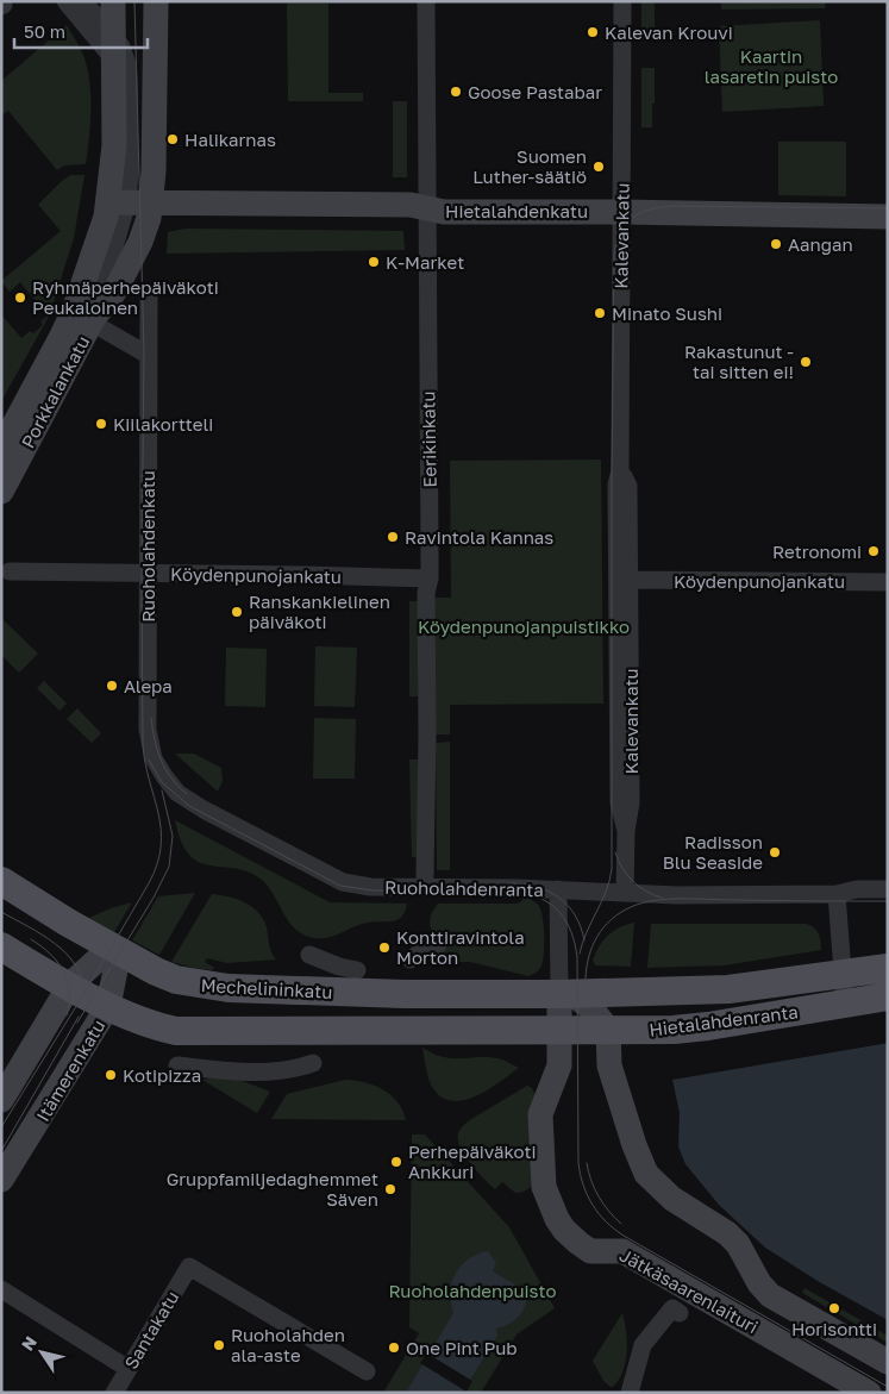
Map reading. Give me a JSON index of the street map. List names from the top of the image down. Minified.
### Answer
{"streets":{"main road":["Hietalahdenkatu","Porkkalankatu","Mechelininkatu","Hietalahdenranta","Itämerenkatu","Jätkäsaarenlaituri"],"street":["Kalevankatu","Eerikinkatu","Ruoholahdenkatu","Köydenpunojankatu","Ruoholahdenranta","Santakatu"]},"crossings":[["Hietalahdenkatu","Kalevankatu"],["Hietalahdenkatu","Porkkalankatu"],["Hietalahdenkatu","Eerikinkatu"],["Kalevankatu","Köydenpunojankatu"],["Kalevankatu","Ruoholahdenranta"],["Eerikinkatu","Köydenpunojankatu"],["Ruoholahdenkatu","Köydenpunojankatu"],["Ruoholahdenkatu","Ruoholahdenranta"],["Ruoholahdenranta","Jätkäsaarenlaituri"],["Mechelininkatu","Hietalahdenranta"],["Mechelininkatu","Itämerenkatu"],["Mechelininkatu","Jätkäsaarenlaituri"],["Hietalahdenranta","Jätkäsaarenlaituri"]],"parks":["Kaartin lasaretin puisto","Köydenpunojanpuistikko","Ruoholahdenpuisto"],"places":["Kalevan Krouvi","Goose Pastabar","Halikarnas","Suomen Luther-säätiö","Aangan","K-Market","Ryhmäperhepäiväkoti Peukaloinen","Minato Sushi","Rakastunut - tai sitten ei!","Kiilakortteli","Ravintola Kannas","Retronomi","Ranskankielinen päiväkoti","Alepa","Radisson Blu Seaside","Konttiravintola Morton","Kotipizza","Perhepäiväkoti Ankkuri","Gruppfamiljedaghemmet Säven","Horisontti","Ruoholahden ala-aste","One Pint Pub"],"scale_bar":"50 m","north":"top left"}
